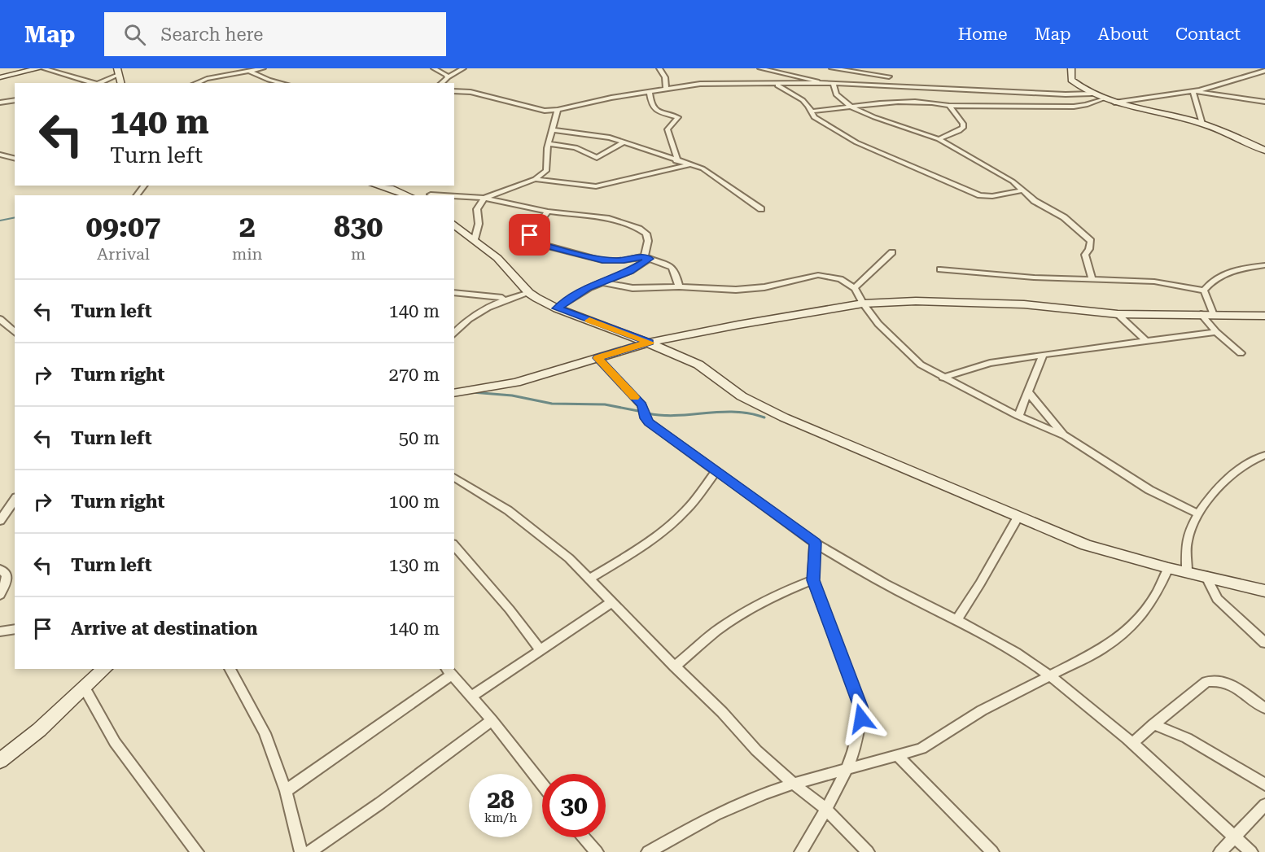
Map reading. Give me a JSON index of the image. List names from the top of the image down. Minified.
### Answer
{"page":{"header":"Map","search":"Search here","nav":["Home","Map","About","Contact"],"turn":["140 m","Turn left"],"eta":["09:07","Arrival","2","min","830","m"],"list":[{"name":"Turn left","value":"140 m"},{"name":"Turn right","value":"270 m"},{"name":"Turn left","value":"50 m"},{"name":"Turn right","value":"100 m"},{"name":"Turn left","value":"130 m"},{"name":"Arrive at destination","value":"140 m"}],"speed":"28 km/h","limit":"30"}}
